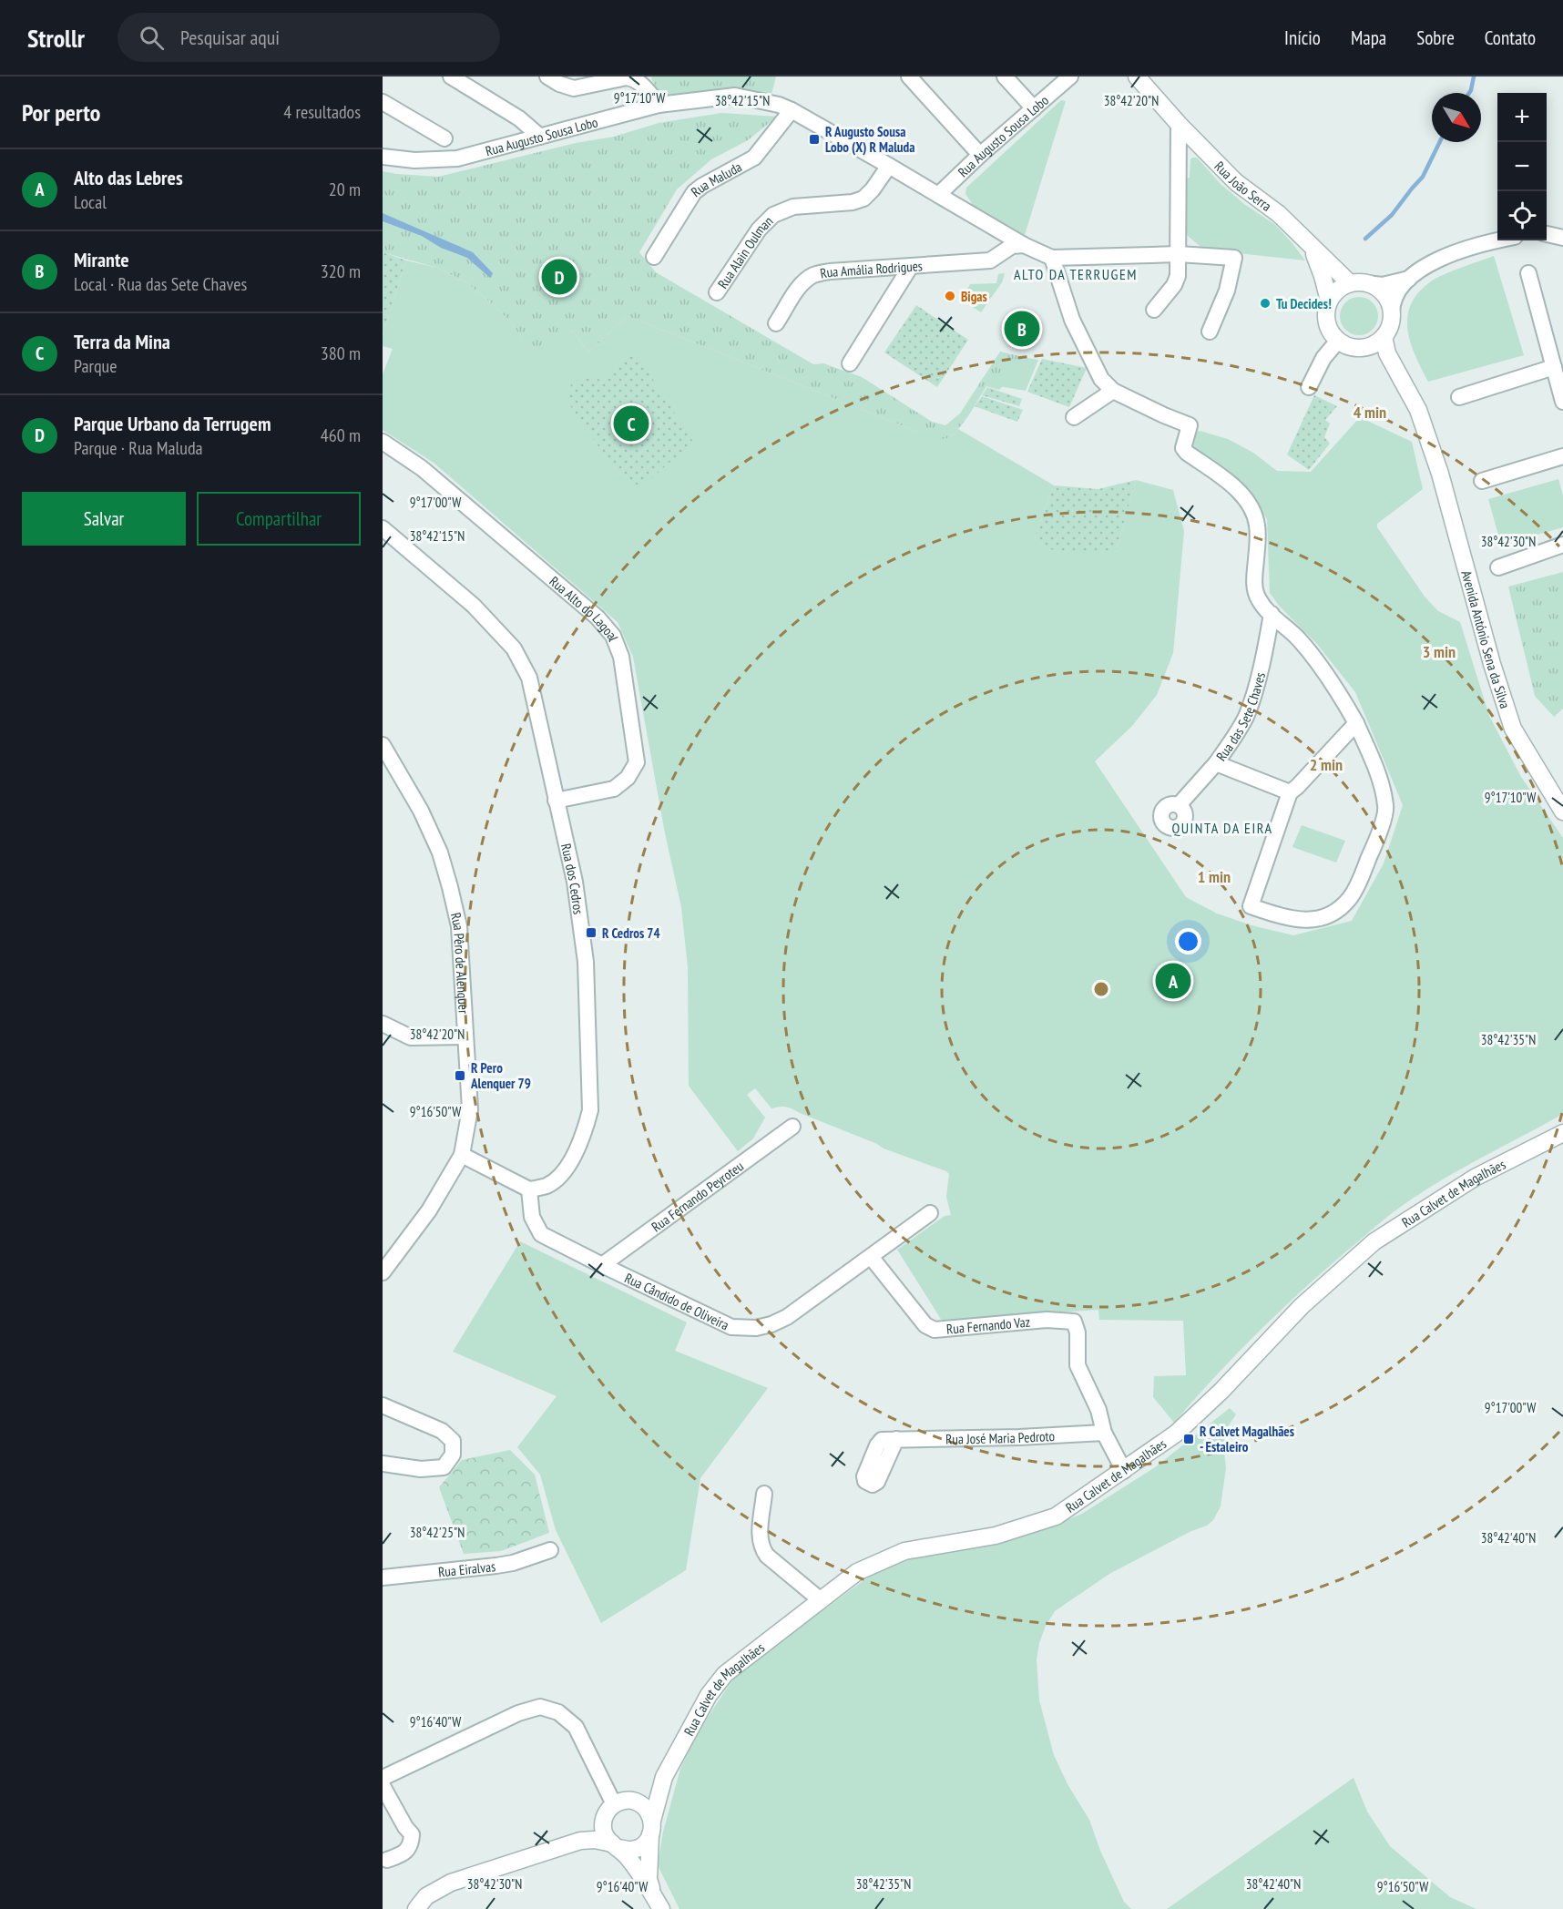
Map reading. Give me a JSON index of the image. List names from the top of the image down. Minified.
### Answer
{"streets":{"street":["Rua Augusto Sousa Lobo","Rua Maluda","Rua João Serra","Rua Alain Oulman","Rua Amália Rodrigues","Rua Alto do Lagoal","Avenida António Sena da Silva","Rua das Sete Chaves","Rua dos Cedros","Rua Pêro de Alenquer","Rua Calvet de Magalhães","Rua Fernando Peyroteu","Rua Cândido de Oliveira","Rua Fernando Vaz","Rua José Maria Pedroto","Rua Eiralvas"]},"crossings":[["Rua Augusto Sousa Lobo","Rua Maluda"],["Rua Augusto Sousa Lobo","Rua Alain Oulman"],["Rua Augusto Sousa Lobo","Rua Amália Rodrigues"],["Rua João Serra","Avenida António Sena da Silva"],["Rua Alto do Lagoal","Rua dos Cedros"],["Rua dos Cedros","Rua Cândido de Oliveira"],["Rua Fernando Peyroteu","Rua Cândido de Oliveira"],["Rua Cândido de Oliveira","Rua Fernando Vaz"],["Rua Fernando Vaz","Rua José Maria Pedroto"]],"districts":["ALTO DA TERRUGEM","QUINTA DA EIRA"],"places":{"transit":["R Augusto Sousa Lobo (X) R Maluda","R Cedros 74","R Pero Alenquer 79","R Calvet Magalhães - Estaleiro"],"other":["Bigas","Tu Decides!"]},"north":"bottom right","page":{"header":"Strollr","search":"Pesquisar aqui","nav":["Início","Mapa","Sobre","Contato"],"heading":["Por perto","4 resultados"],"map_buttons":["+","−"],"list":[{"mark":"A","name":"Alto das Lebres","note":"Local","value":"20 m"},{"mark":"B","name":"Mirante","note":"Local · Rua das Sete Chaves","value":"320 m"},{"mark":"C","name":"Terra da Mina","note":"Parque","value":"380 m"},{"mark":"D","name":"Parque Urbano da Terrugem","note":"Parque · Rua Maluda","value":"460 m"}],"pins":["D","B","C","A"],"buttons":["Salvar","Compartilhar"]},"coordinates":["9°17'10\"W","38°42'15\"N","38°42'20\"N","9°17'00\"W","38°42'30\"N","38°42'35\"N","9°16'50\"W","38°42'25\"N","38°42'40\"N","9°16'40\"W"],"rings":["4 min","3 min","2 min","1 min"]}
